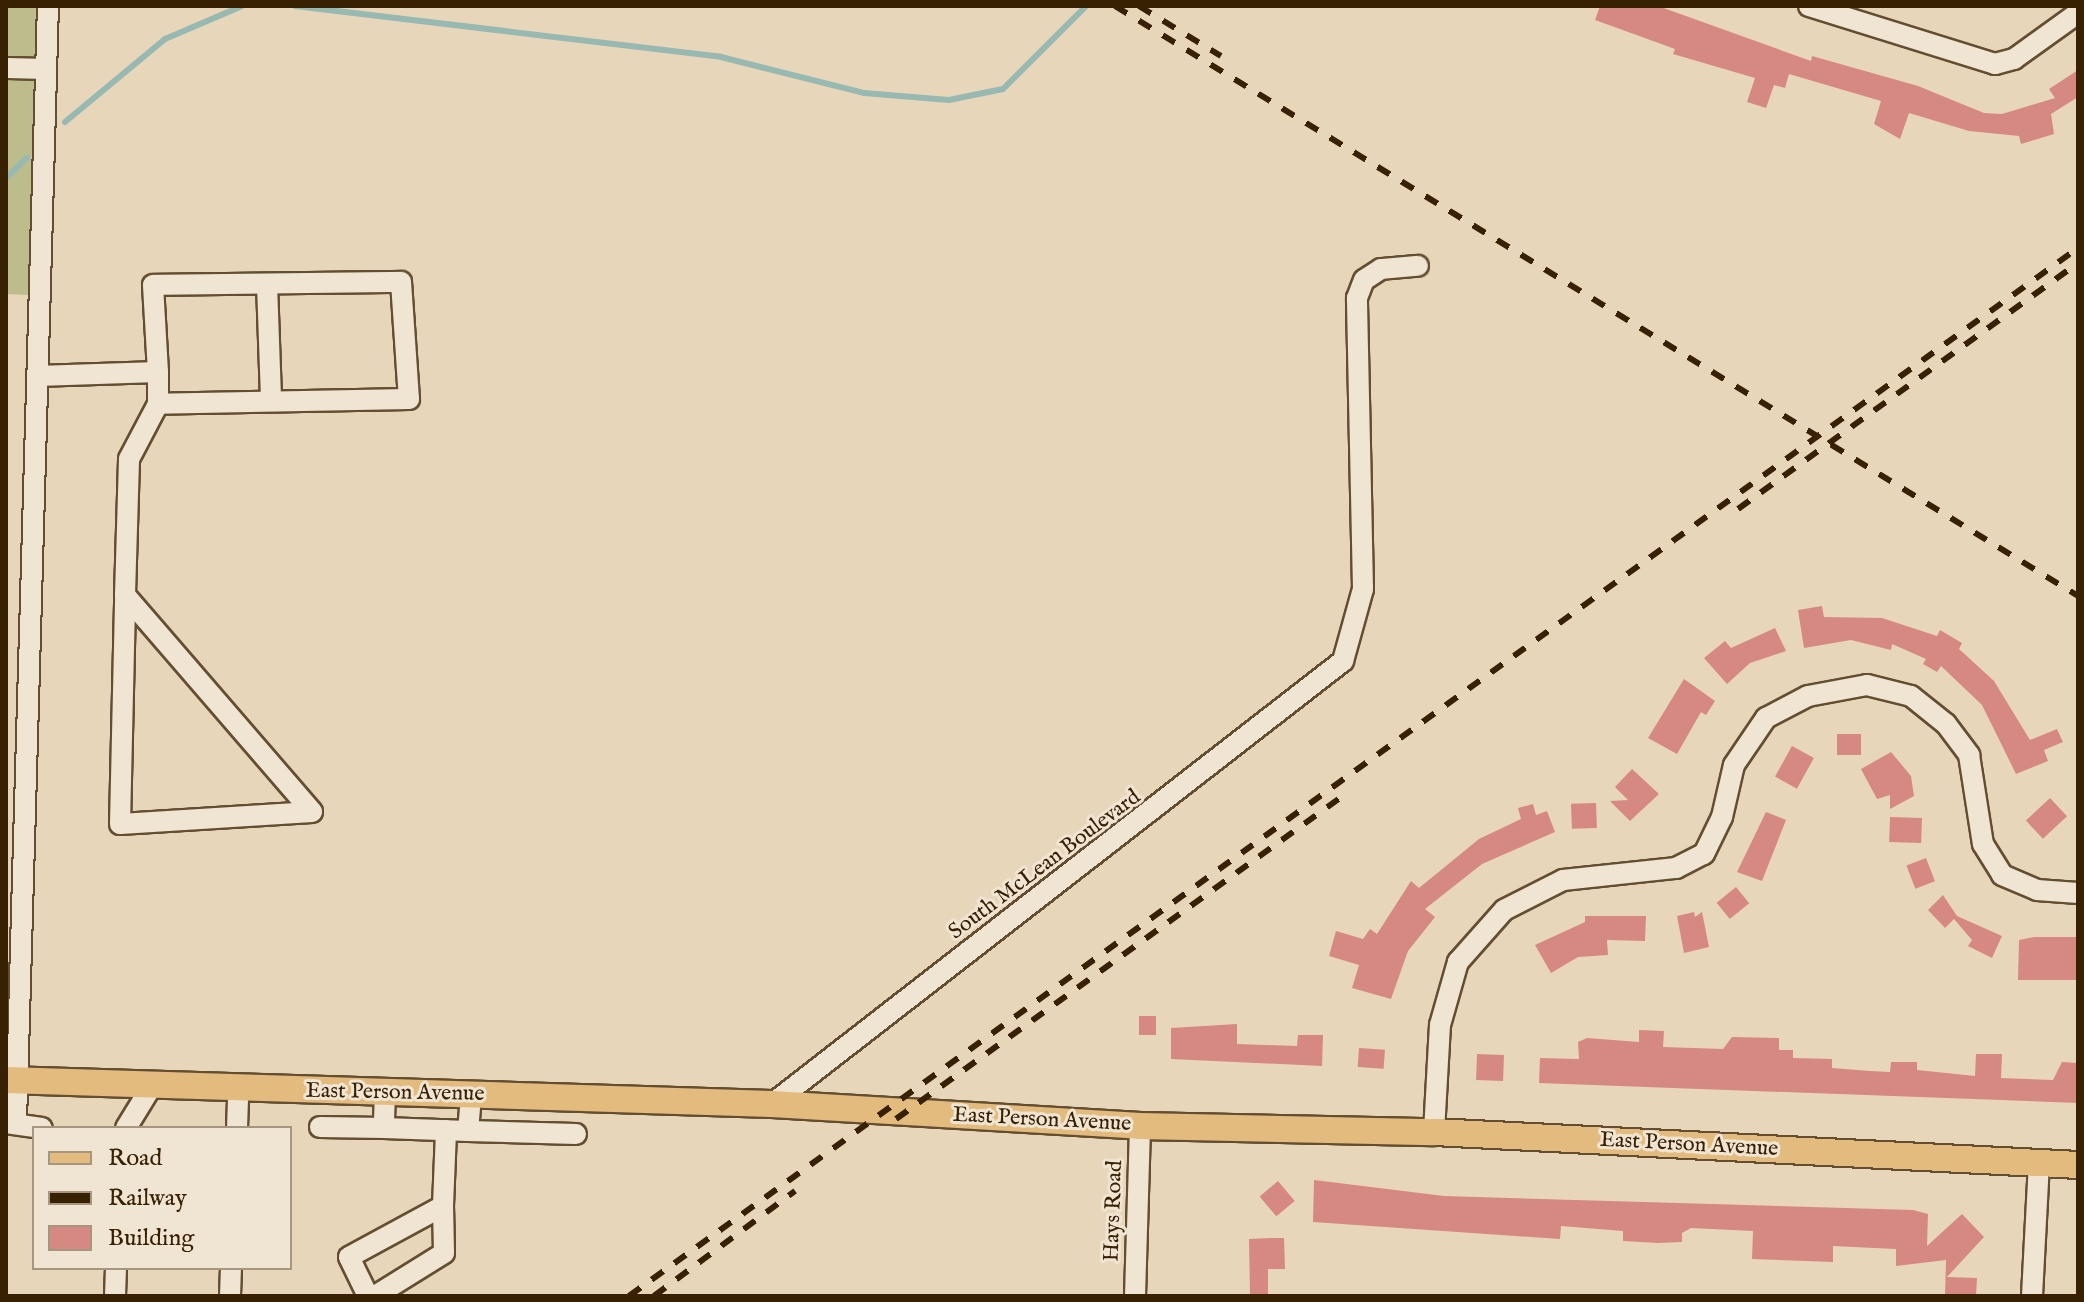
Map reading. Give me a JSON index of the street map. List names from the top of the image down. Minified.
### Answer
{"streets":{"main road":["East Person Avenue"],"street":["South McLean Boulevard","Hays Road"]},"crossings":[["South McLean Boulevard","East Person Avenue"],["East Person Avenue","Hays Road"]],"legend":["Road","Railway","Building"]}
